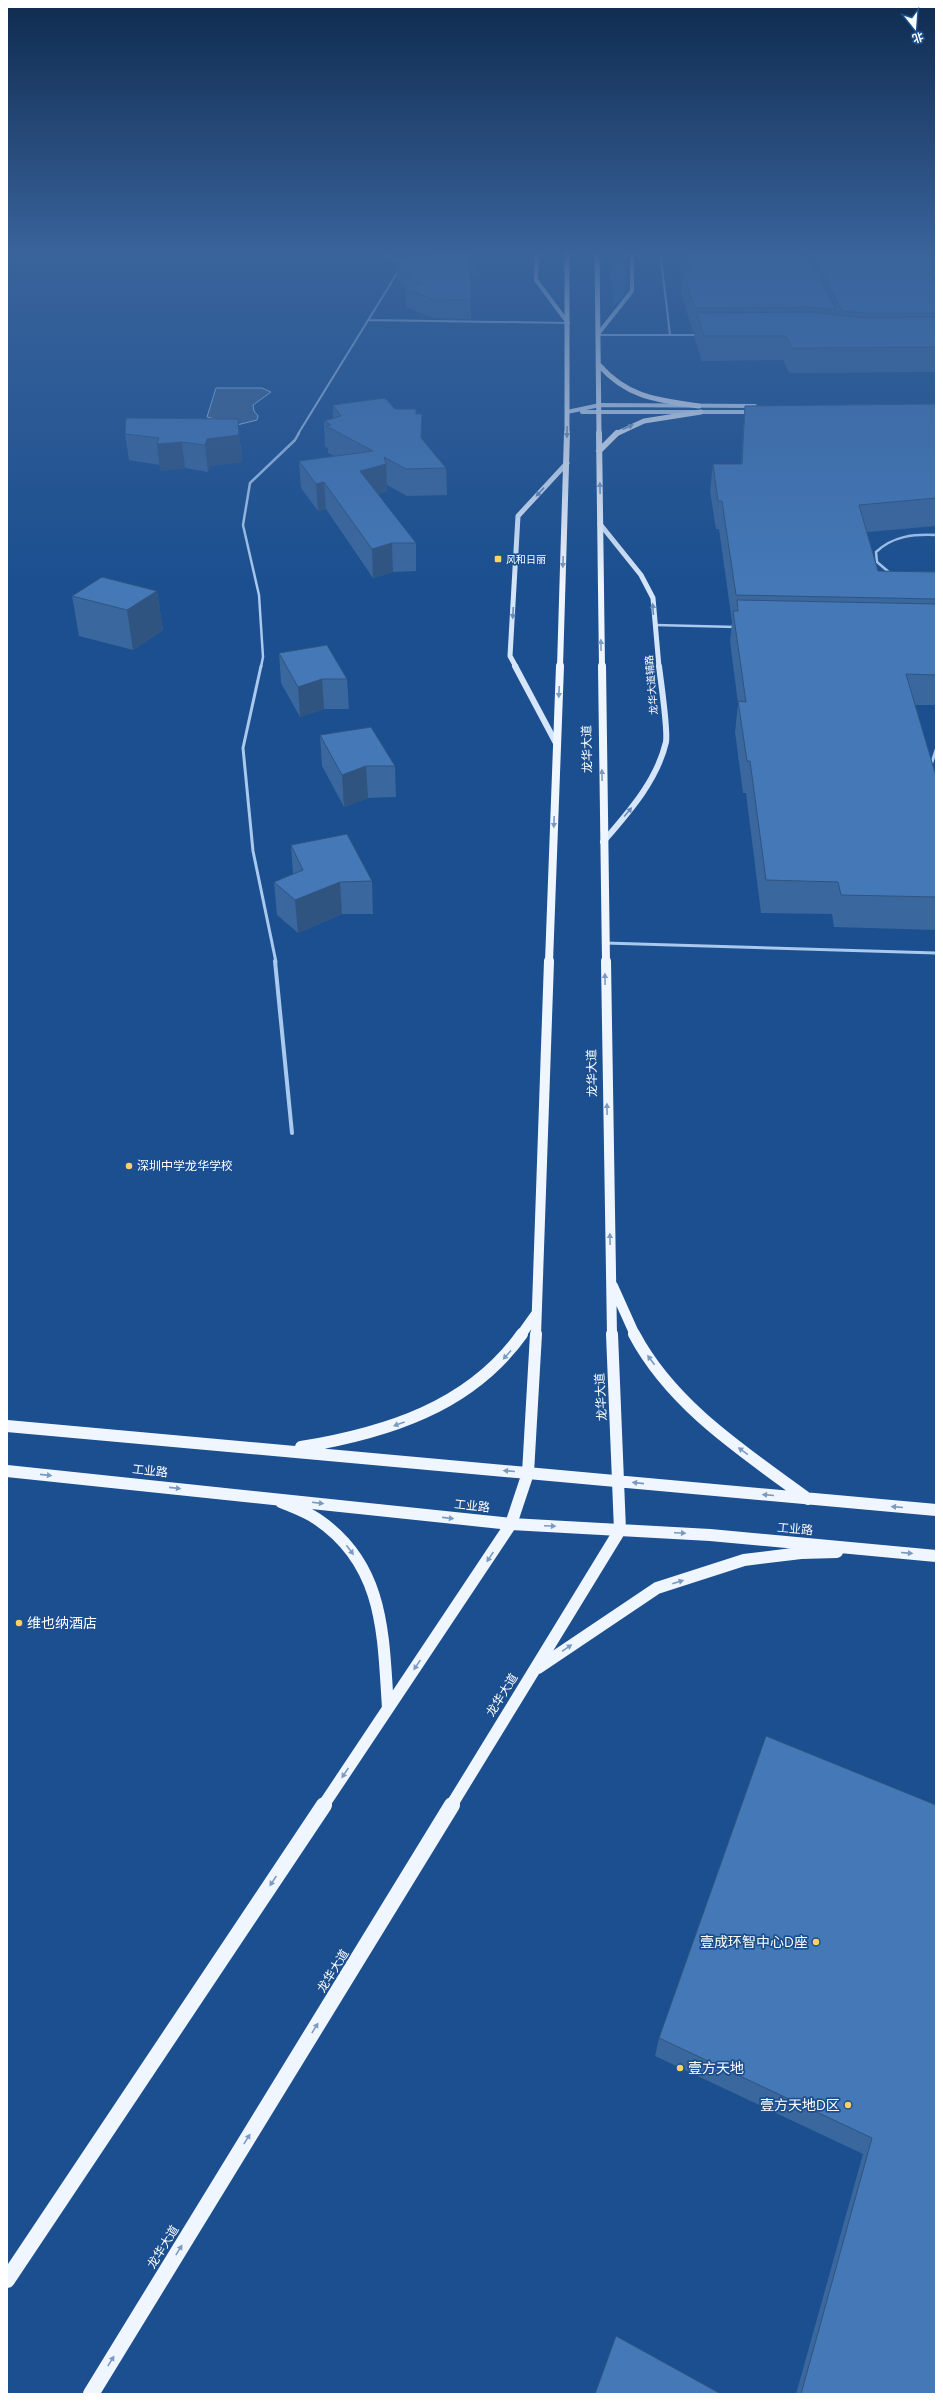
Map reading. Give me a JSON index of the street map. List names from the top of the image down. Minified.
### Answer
{"streets":{"main road":["龙华大道辅路","龙华大道","工业路"]},"crossings":[["龙华大道辅路","龙华大道"],["龙华大道","工业路"]],"one_way":["龙华大道辅路"],"places":{"transit":["风和日丽"],"other":["深圳中学龙华学校","维也纳酒店","壹成环智中心D座","壹方天地","壹方天地D区"]},"north":"bottom"}
